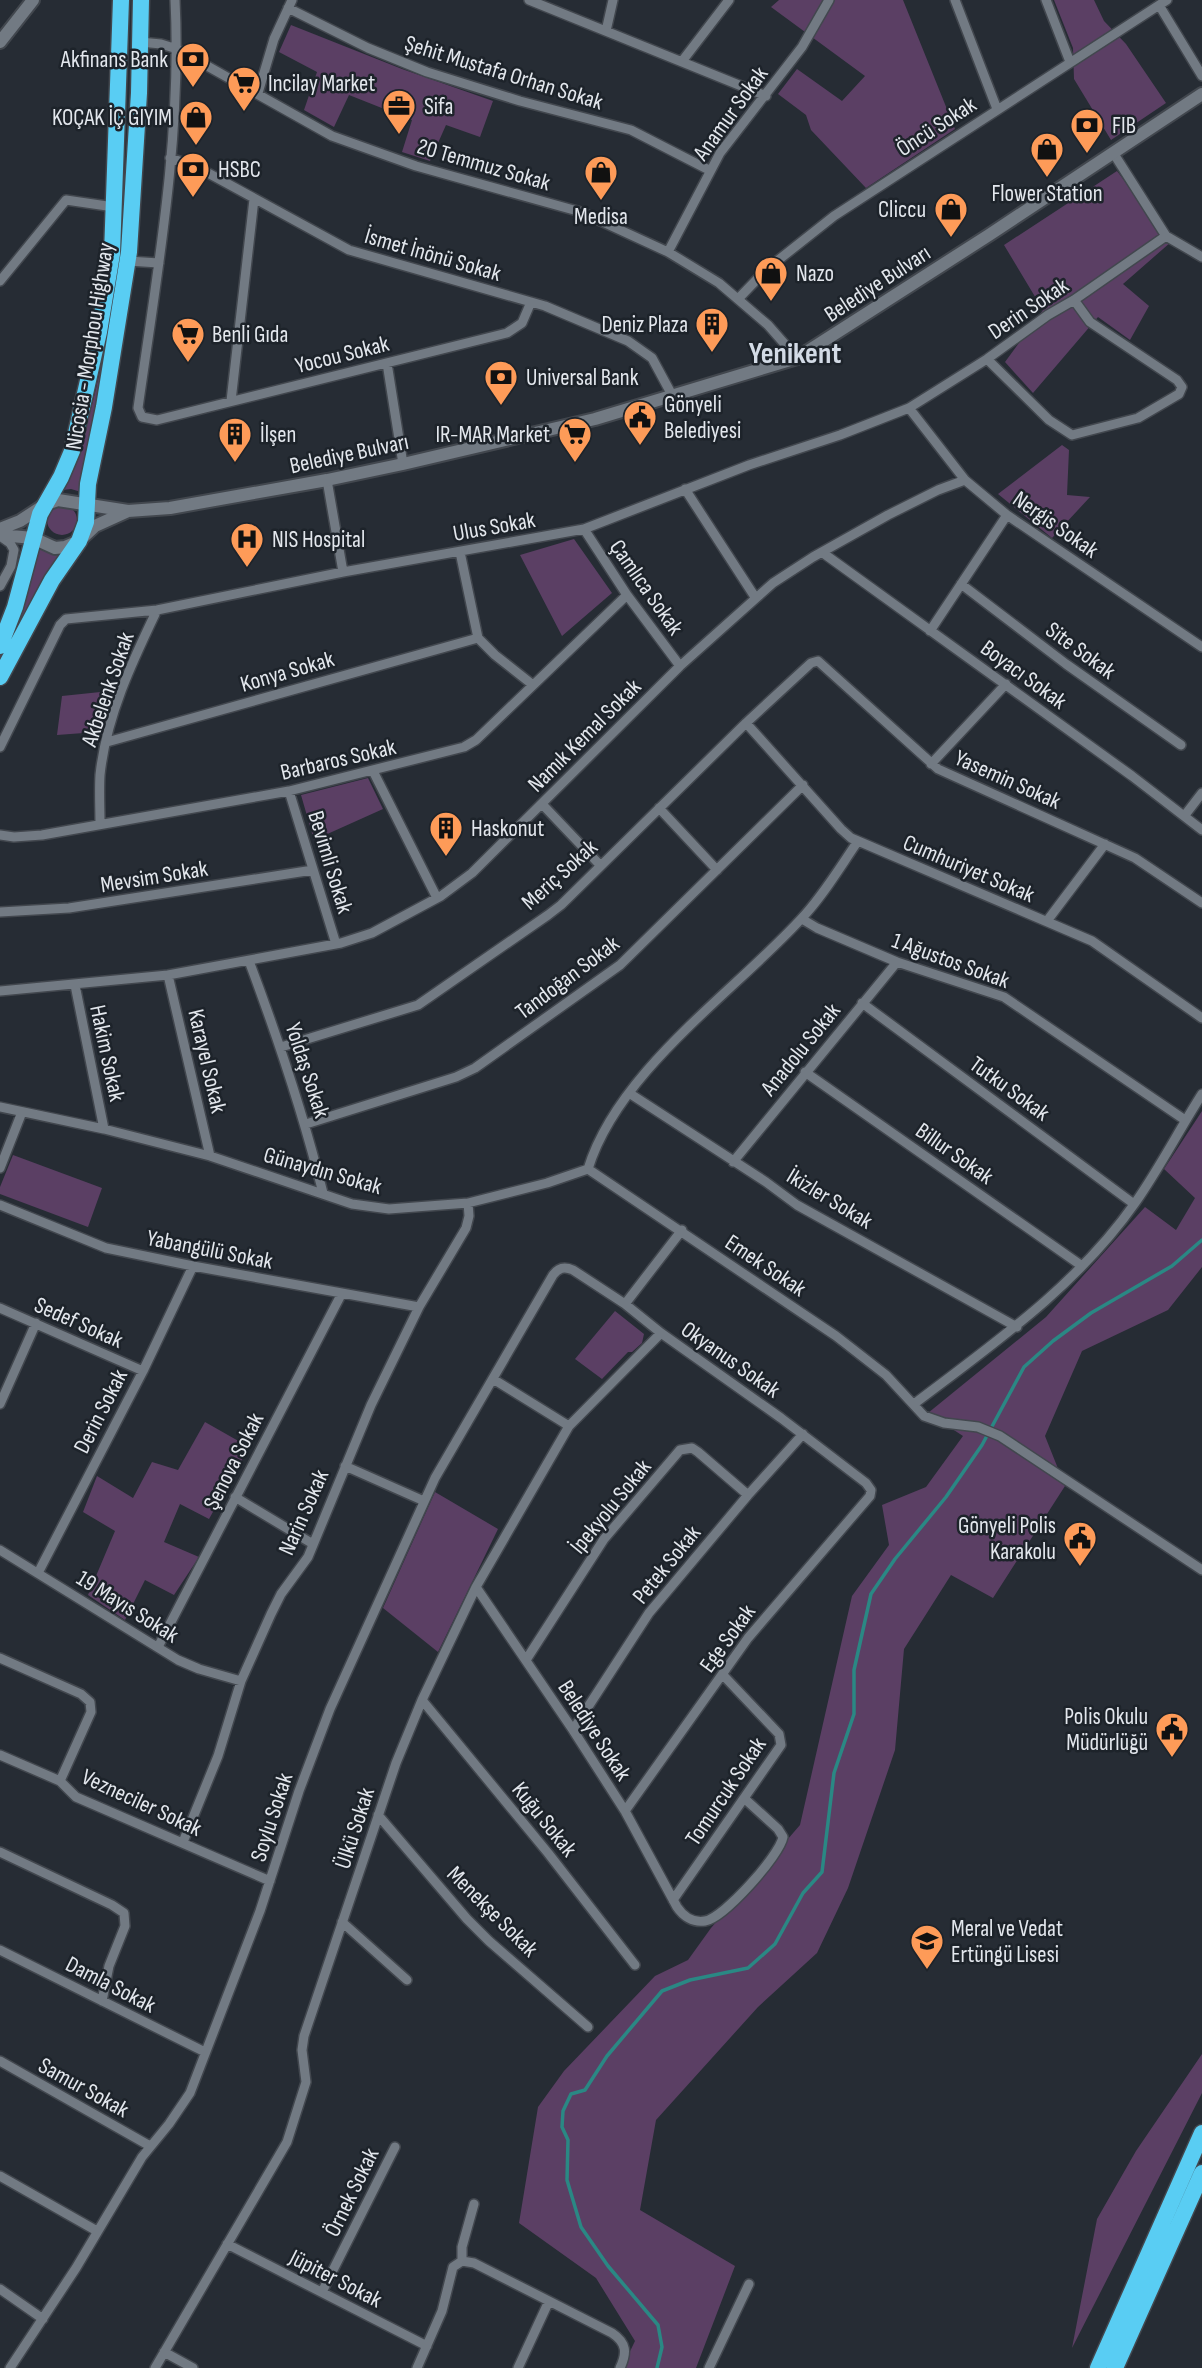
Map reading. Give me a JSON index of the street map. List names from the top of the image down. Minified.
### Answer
{"streets":{"highway":["Nicosia - Morphou Highway"],"main road":["Belediye Bulvarı"],"street":["Şehit Mustafa Orhan Sokak","Anamur Sokak","Öncü Sokak","20 Temmuz Sokak","İsmet İnönü Sokak","Derin Sokak","Yocou Sokak","Nergis Sokak","Ulus Sokak","Çamlıca Sokak","Site Sokak","Konya Sokak","Boyacı Sokak","Akbelenk Sokak","Namık Kemal Sokak","Barbaros Sokak","Yasemin Sokak","Bevimli Sokak","Cumhuriyet Sokak","Meriç Sokak","Mevsim Sokak","1 Ağustos Sokak","Tandoğan Sokak","Anadolu Sokak","Hakim Sokak","Karayel Sokak","Yoldaş Sokak","Tutku Sokak","Billur Sokak","Günaydın Sokak","İkizler Sokak","Yabangülü Sokak","Emek Sokak","Sedef Sokak","Okyanus Sokak","Şenova Sokak","İpekyolu Sokak","Narin Sokak","Petek Sokak","19 Mayıs Sokak","Ege Sokak","Belediye Sokak","Tomurcuk Sokak","Vezneciler Sokak","Soylu Sokak","Kuğu Sokak","Ülkü Sokak","Menekşe Sokak","Damla Sokak","Samur Sokak","Örnek Sokak","Jüpiter Sokak"]},"crossings":[["Şehit Mustafa Orhan Sokak","Anamur Sokak"],["Anamur Sokak","20 Temmuz Sokak"],["Öncü Sokak","20 Temmuz Sokak"],["20 Temmuz Sokak","Belediye Bulvarı"],["20 Temmuz Sokak","Nicosia - Morphou Highway"],["İsmet İnönü Sokak","Belediye Bulvarı"],["İsmet İnönü Sokak","Yocou Sokak"],["Belediye Bulvarı","Nicosia - Morphou Highway"],["Derin Sokak","Nergis Sokak"],["Derin Sokak","Ulus Sokak"],["Derin Sokak","Yabangülü Sokak"],["Derin Sokak","Sedef Sokak"],["Derin Sokak","19 Mayıs Sokak"],["Nergis Sokak","Ulus Sokak"],["Nergis Sokak","Namık Kemal Sokak"],["Ulus Sokak","Çamlıca Sokak"],["Ulus Sokak","Akbelenk Sokak"],["Çamlıca Sokak","Namık Kemal Sokak"],["Çamlıca Sokak","Barbaros Sokak"],["Konya Sokak","Akbelenk Sokak"],["Boyacı Sokak","Namık Kemal Sokak"],["Akbelenk Sokak","Barbaros Sokak"],["Namık Kemal Sokak","Bevimli Sokak"],["Namık Kemal Sokak","Hakim Sokak"],["Namık Kemal Sokak","Karayel Sokak"],["Namık Kemal Sokak","Yoldaş Sokak"],["Barbaros Sokak","Bevimli Sokak"],["Yasemin Sokak","Meriç Sokak"],["Bevimli Sokak","Mevsim Sokak"],["Cumhuriyet Sokak","Meriç Sokak"],["Cumhuriyet Sokak","Tandoğan Sokak"],["Meriç Sokak","Yoldaş Sokak"],["1 Ağustos Sokak","Anadolu Sokak"],["Tandoğan Sokak","Yoldaş Sokak"],["Anadolu Sokak","Tutku Sokak"],["Anadolu Sokak","Billur Sokak"],["Anadolu Sokak","İkizler Sokak"],["Hakim Sokak","Günaydın Sokak"],["Karayel Sokak","Günaydın Sokak"],["Yoldaş Sokak","Günaydın Sokak"],["Günaydın Sokak","Emek Sokak"],["Günaydın Sokak","Narin Sokak"],["Yabangülü Sokak","Şenova Sokak"],["Yabangülü Sokak","Narin Sokak"],["Okyanus Sokak","Petek Sokak"],["Okyanus Sokak","Ege Sokak"],["Okyanus Sokak","Soylu Sokak"],["Okyanus Sokak","Ülkü Sokak"],["Şenova Sokak","19 Mayıs Sokak"],["İpekyolu Sokak","Petek Sokak"],["İpekyolu Sokak","Belediye Sokak"],["Narin Sokak","19 Mayıs Sokak"],["Narin Sokak","Vezneciler Sokak"],["Petek Sokak","Belediye Sokak"],["Ege Sokak","Belediye Sokak"],["Ege Sokak","Tomurcuk Sokak"],["Belediye Sokak","Tomurcuk Sokak"],["Belediye Sokak","Ülkü Sokak"],["Vezneciler Sokak","Soylu Sokak"],["Soylu Sokak","Damla Sokak"],["Soylu Sokak","Samur Sokak"],["Kuğu Sokak","Ülkü Sokak"],["Ülkü Sokak","Menekşe Sokak"],["Ülkü Sokak","Jüpiter Sokak"],["Örnek Sokak","Jüpiter Sokak"]],"districts":["Yenikent"],"places":{"bank":["Akfinans Bank","FIB","HSBC","Universal Bank"],"supermarket":["Incilay Market","Benli Gıda","IR-MAR Market"],"office":["Sifa"],"shop":["KOÇAK İÇ GIYIM","Flower Station","Medisa","Cliccu","Nazo"],"building":["Deniz Plaza","İlşen","Haskonut"],"public building":["Gönyeli Belediyesi","Gönyeli Polis Karakolu","Polis Okulu Müdürlüğü"],"hospital":["NIS Hospital"],"school or university":["Meral ve Vedat Ertüngü Lisesi"]}}
